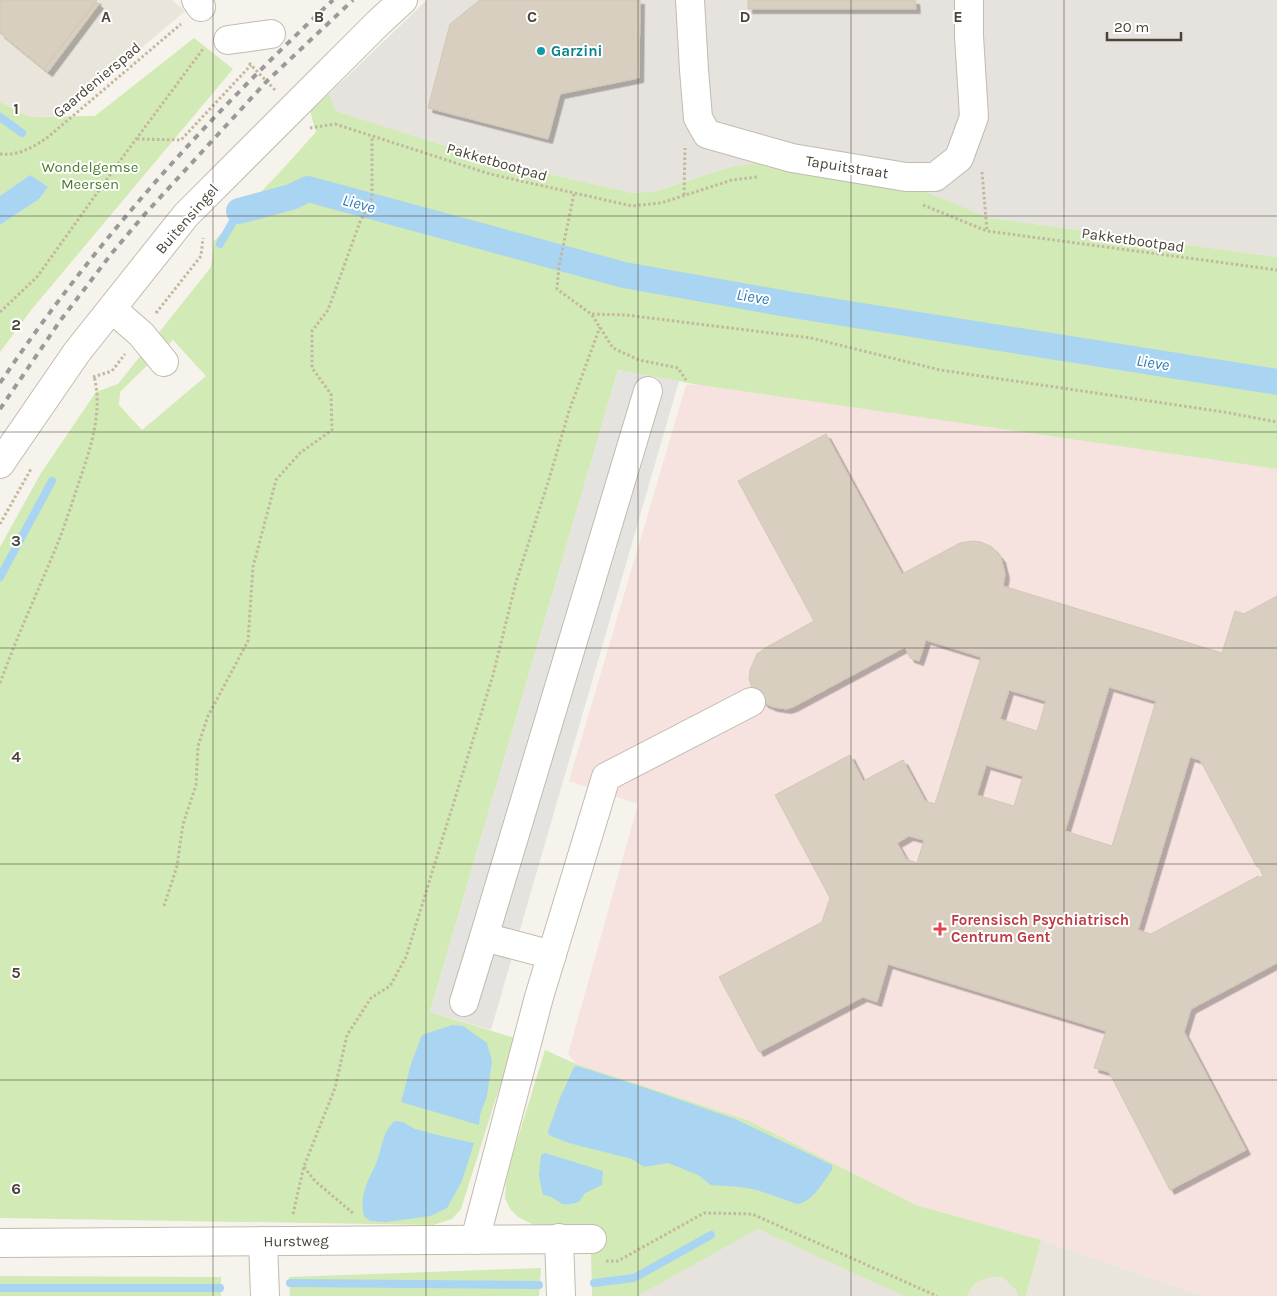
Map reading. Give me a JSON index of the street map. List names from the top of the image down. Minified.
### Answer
{"streets":{"street":["Tapuitstraat","Buitensingel","Hurstweg"],"path":["Gaardenierspad","Pakketbootpad"]},"crossings":[["Pakketbootpad","Buitensingel"]],"water":["Lieve"],"parks":["Wondelgemse Meersen"],"places":{"other":["Garzini"],"health":["Forensisch Psychiatrisch Centrum Gent"]},"scale_bar":"20 m","grid":{"columns":["A","B","C","D","E"],"rows":["1","2","3","4","5","6"]}}
